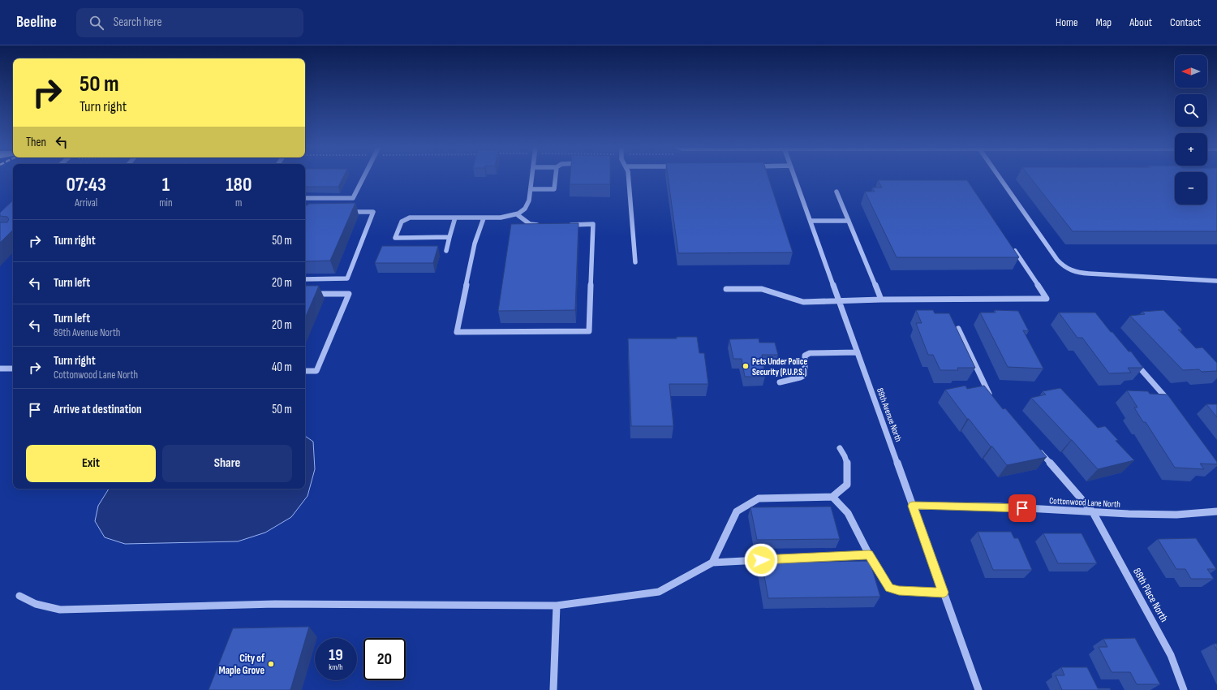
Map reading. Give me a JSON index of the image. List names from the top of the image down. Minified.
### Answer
{"streets":{"street":["89th Avenue North","Cottonwood Lane North","88th Place North"]},"crossings":[["89th Avenue North","Cottonwood Lane North"],["Cottonwood Lane North","88th Place North"]],"places":["Pets Under Police Security (P.U.P.S.)","City of Maple Grove"],"north":"left","page":{"header":"Beeline","search":"Search here","nav":["Home","Map","About","Contact"],"map_buttons":["+","−"],"turn":["50 m","Turn right"],"then":"Then","eta":["07:43","Arrival","1","min","180","m"],"list":[{"name":"Turn right","value":"50 m"},{"name":"Turn left","value":"20 m"},{"name":"Turn left","note":"89th Avenue North","value":"20 m"},{"name":"Turn right","note":"Cottonwood Lane North","value":"40 m"},{"name":"Arrive at destination","value":"50 m"}],"buttons":["Exit","Share"],"speed":"19 km/h","limit":"20"}}
